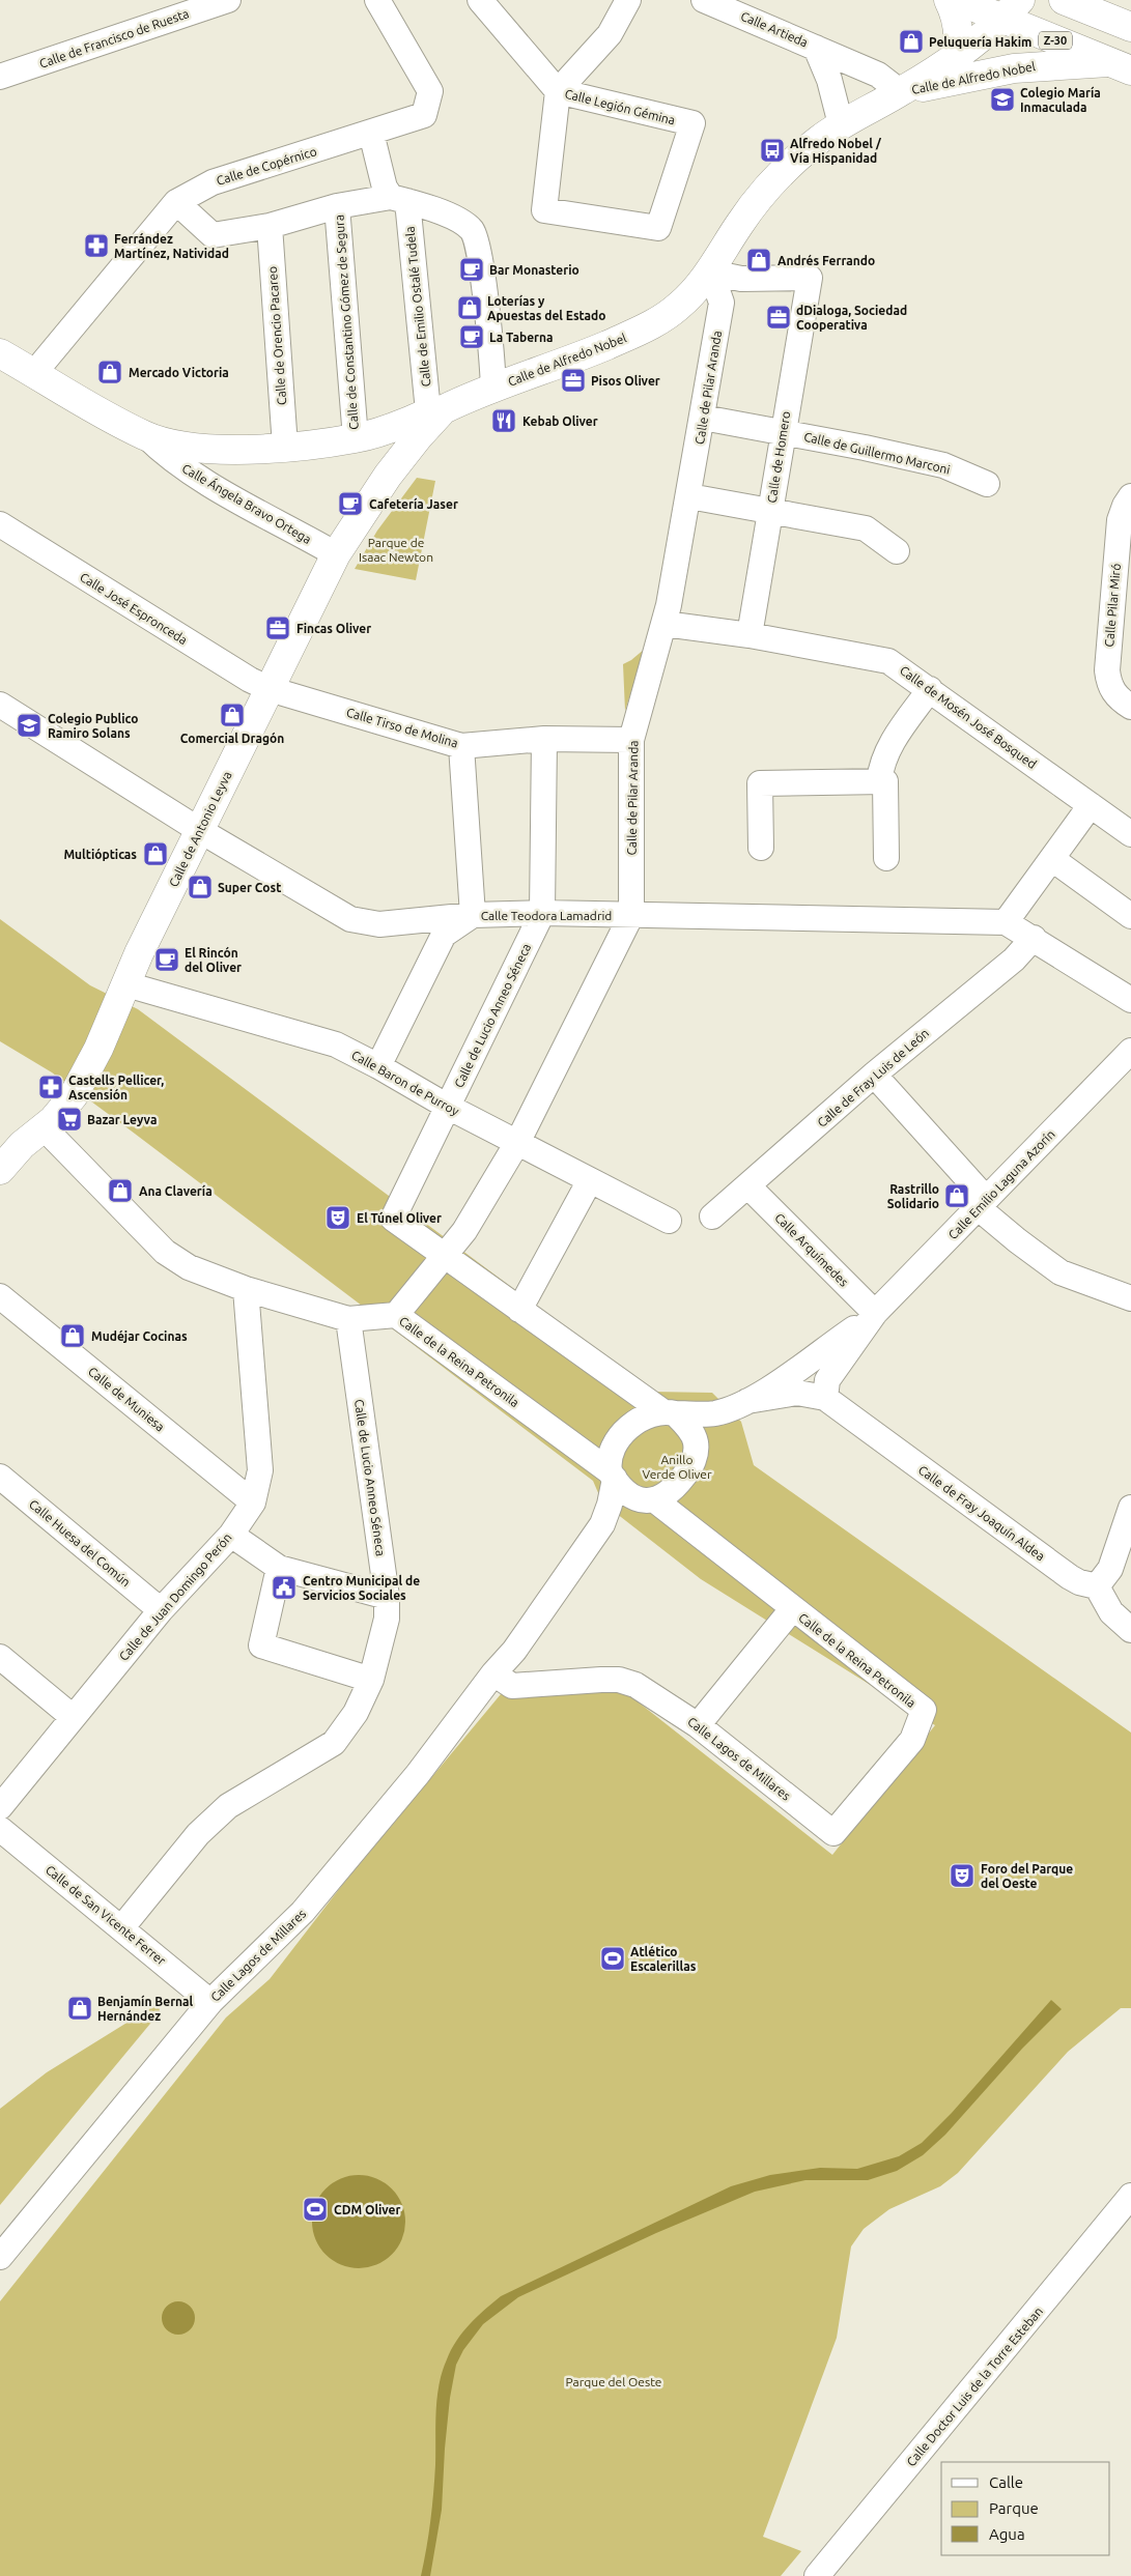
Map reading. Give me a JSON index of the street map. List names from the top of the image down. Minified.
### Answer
{"streets":{"main road":["Z-30","Calle de Alfredo Nobel","Calle Ángela Bravo Ortega","Calle de Antonio Leyva"],"street":["Calle Artieda","Calle de Francisco de Ruesta","Calle Legión Gémina","Calle de Copérnico","Calle de Emilio Ostalé Tudela","Calle de Constantino Gómez de Segura","Calle de Orencio Pacareo","Calle de Pilar Aranda","Calle de Guillermo Marconi","Calle de Homero","Calle Pilar Miró","Calle José Espronceda","Calle de Mosén José Bosqued","Calle Tirso de Molina","Calle Teodora Lamadrid","Calle de Lucio Anneo Séneca","Calle de Fray Luis de León","Calle Baron de Purroy","Calle Emilio Laguna Azorín","Calle Arquímedes","Calle de la Reina Petronila","Calle de Muniesa","Calle de Fray Joaquín Aldea","Calle Huesa del Común","Calle de Juan Domingo Perón","Calle Lagos de Millares","Calle de San Vicente Ferrer","Calle Doctor Luis de la Torre Esteban"]},"crossings":[["Calle Artieda","Calle de Alfredo Nobel"],["Z-30","Calle de Alfredo Nobel"],["Calle de Alfredo Nobel","Calle de Emilio Ostalé Tudela"],["Calle de Alfredo Nobel","Calle de Constantino Gómez de Segura"],["Calle de Alfredo Nobel","Calle de Orencio Pacareo"],["Calle de Alfredo Nobel","Calle de Pilar Aranda"],["Calle de Alfredo Nobel","Calle de Homero"],["Calle de Alfredo Nobel","Calle Ángela Bravo Ortega"],["Calle de Alfredo Nobel","Calle de Antonio Leyva"],["Calle de Copérnico","Calle de Emilio Ostalé Tudela"],["Calle de Copérnico","Calle Ángela Bravo Ortega"],["Calle de Emilio Ostalé Tudela","Calle de Antonio Leyva"],["Calle de Pilar Aranda","Calle de Guillermo Marconi"],["Calle de Pilar Aranda","Calle de Homero"],["Calle de Pilar Aranda","Calle de Mosén José Bosqued"],["Calle de Pilar Aranda","Calle Tirso de Molina"],["Calle de Pilar Aranda","Calle Teodora Lamadrid"],["Calle de Pilar Aranda","Calle de Lucio Anneo Séneca"],["Calle de Pilar Aranda","Calle Baron de Purroy"],["Calle de Pilar Aranda","Calle de la Reina Petronila"],["Calle de Guillermo Marconi","Calle de Homero"],["Calle de Homero","Calle de Mosén José Bosqued"],["Calle Ángela Bravo Ortega","Calle de Antonio Leyva"],["Calle José Espronceda","Calle Tirso de Molina"],["Calle José Espronceda","Calle de Antonio Leyva"],["Calle Tirso de Molina","Calle de Antonio Leyva"],["Calle Tirso de Molina","Calle de Lucio Anneo Séneca"],["Calle de Antonio Leyva","Calle Teodora Lamadrid"],["Calle de Antonio Leyva","Calle Baron de Purroy"],["Calle de Antonio Leyva","Calle de la Reina Petronila"],["Calle Teodora Lamadrid","Calle de Lucio Anneo Séneca"],["Calle Teodora Lamadrid","Calle de Fray Luis de León"],["Calle de Lucio Anneo Séneca","Calle Baron de Purroy"],["Calle de Lucio Anneo Séneca","Calle de la Reina Petronila"],["Calle de Lucio Anneo Séneca","Calle de San Vicente Ferrer"],["Calle de Fray Luis de León","Calle Arquímedes"],["Calle Emilio Laguna Azorín","Calle Arquímedes"],["Calle Emilio Laguna Azorín","Calle de la Reina Petronila"],["Calle Emilio Laguna Azorín","Calle de Fray Joaquín Aldea"],["Calle Emilio Laguna Azorín","Calle Lagos de Millares"],["Calle de la Reina Petronila","Calle de Juan Domingo Perón"],["Calle de la Reina Petronila","Calle Lagos de Millares"],["Calle de Muniesa","Calle de Juan Domingo Perón"],["Calle Huesa del Común","Calle de Juan Domingo Perón"],["Calle Lagos de Millares","Calle de San Vicente Ferrer"]],"parks":["Parque de Isaac Newton","Anillo Verde Oliver","Parque del Oeste"],"places":{"shop":["Peluquería Hakim","Andrés Ferrando","Loterías y Apuestas del Estado","Mercado Victoria","Comercial Dragón","Multiópticas","Super Cost","Ana Clavería","Rastrillo Solidario","Mudéjar Cocinas","Benjamín Bernal Hernández"],"school or university":["Colegio María Inmaculada","Colegio Publico Ramiro Solans"],"bus stop":["Alfredo Nobel / Vía Hispanidad"],"pharmacy":["Ferrández Martínez, Natividad","Castells Pellicer, Ascensión"],"cafe":["Bar Monasterio","La Taberna","Cafetería Jaser","El Rincón del Oliver"],"office":["dDialoga, Sociedad Cooperativa","Pisos Oliver","Fincas Oliver"],"restaurant":["Kebab Oliver"],"supermarket":["Bazar Leyva"],"theatre":["El Túnel Oliver","Foro del Parque del Oeste"],"public building":["Centro Municipal de Servicios Sociales"],"sports":["Atlético Escalerillas","CDM Oliver"]},"legend":["Calle","Parque","Agua"]}
